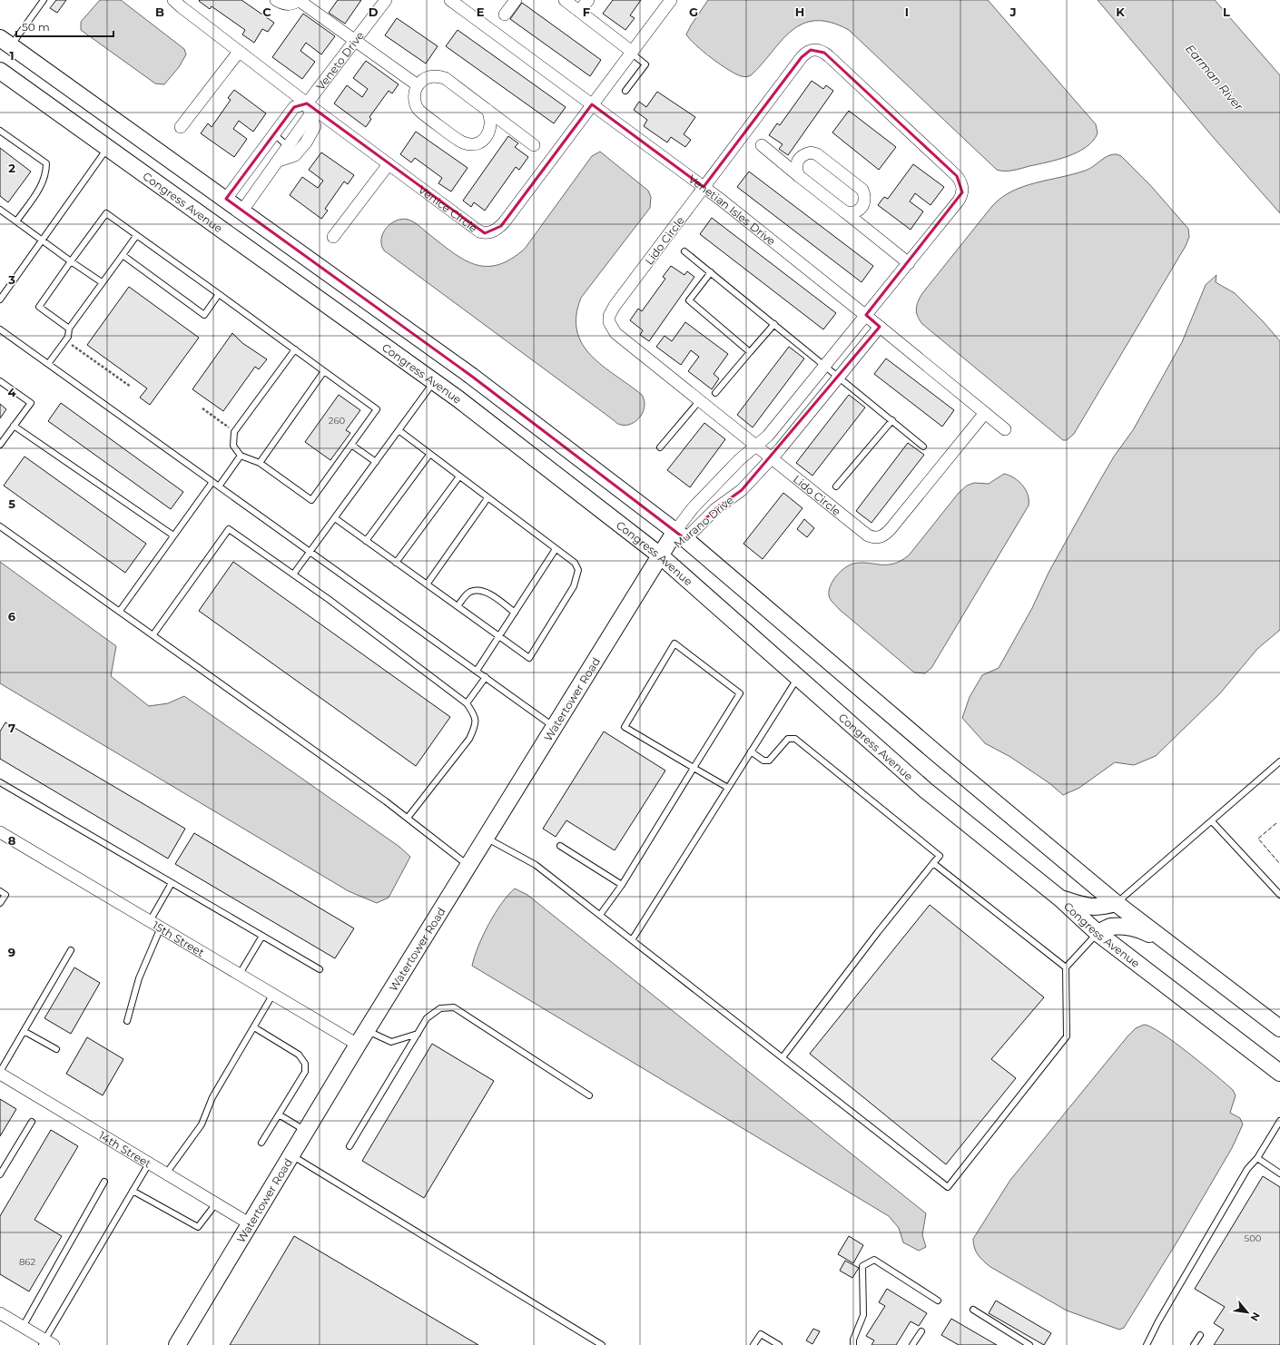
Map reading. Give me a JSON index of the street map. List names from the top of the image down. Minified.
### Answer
{"streets":{"street":["Veneto Drive","Congress Avenue","Venice Circle","Venetian Isles Drive","Lido Circle","Murano Drive","Watertower Road","15th Street","14th Street"]},"crossings":[["Veneto Drive","Venice Circle"],["Congress Avenue","Murano Drive"],["Congress Avenue","Watertower Road"],["Venice Circle","Venetian Isles Drive"],["Venetian Isles Drive","Lido Circle"],["Venetian Isles Drive","Murano Drive"],["Lido Circle","Murano Drive"],["Murano Drive","Watertower Road"],["Watertower Road","15th Street"],["Watertower Road","14th Street"]],"water":["Earman River"],"house_numbers":["260","500","862"],"scale_bar":"50 m","north":"bottom right","grid":{"columns":["B","C","D","E","F","G","H","I","J","K","L"],"rows":["1","2","3","4","5","6","7","8","9"]}}
